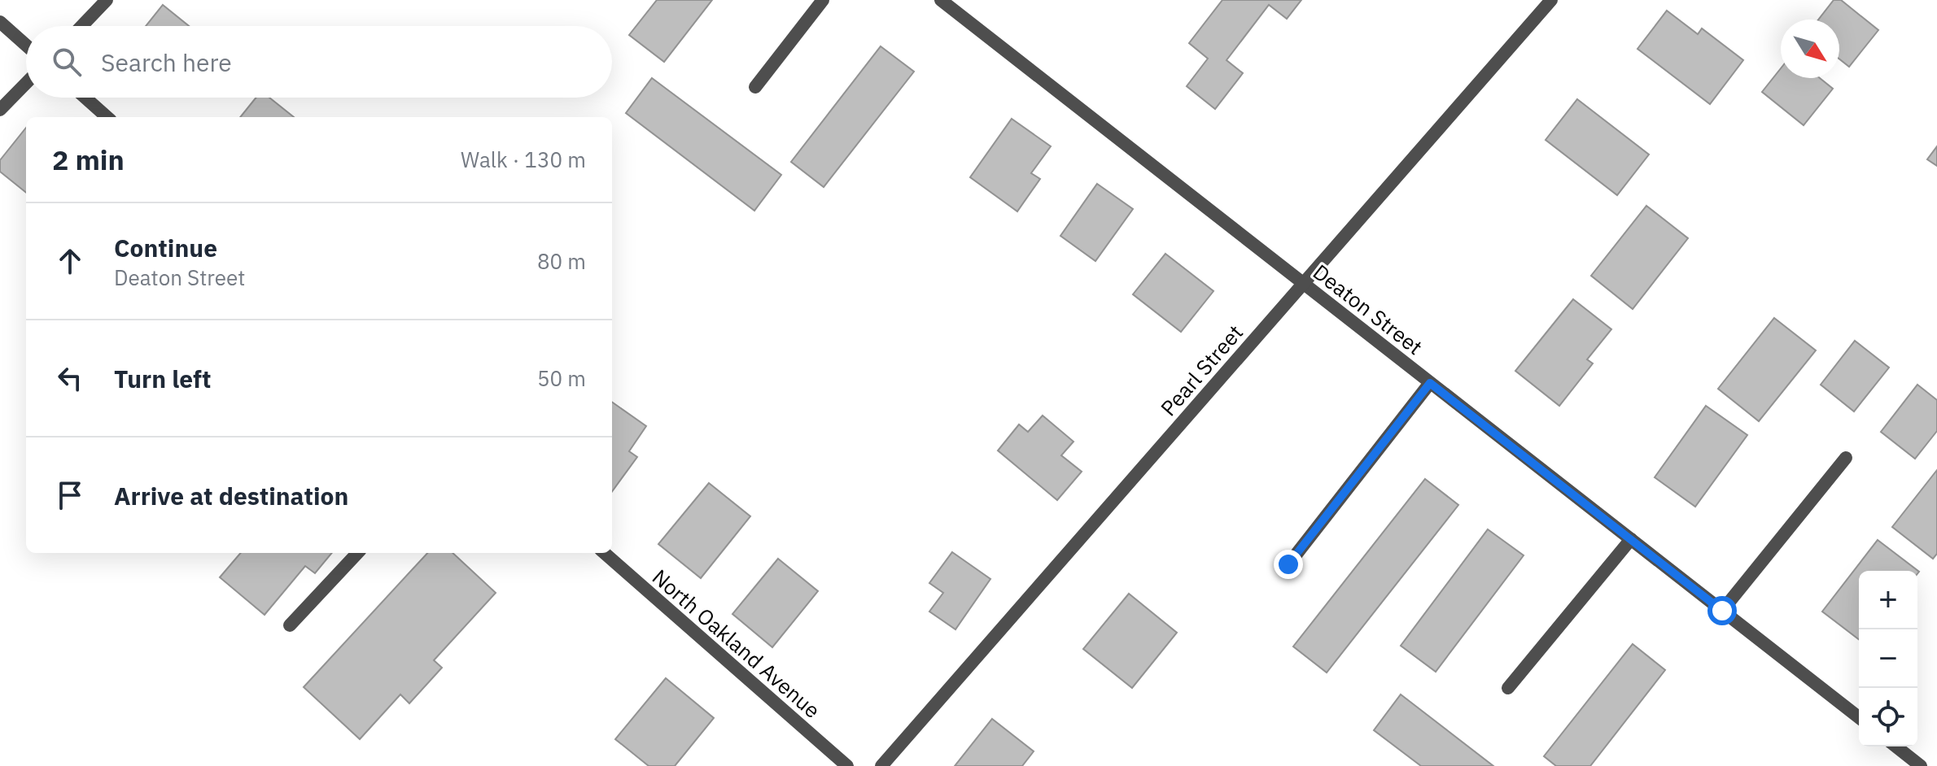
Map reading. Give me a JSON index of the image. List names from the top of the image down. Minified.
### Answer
{"streets":{"street":["Deaton Street","Pearl Street","North Oakland Avenue"]},"crossings":[["Deaton Street","Pearl Street"]],"north":"bottom right","page":{"search":"Search here","heading":["2 min","Walk · 130 m"],"list":[["Continue","Deaton Street","80 m"],["Turn left","50 m"],"Arrive at destination"],"map_buttons":["+","−"]}}
